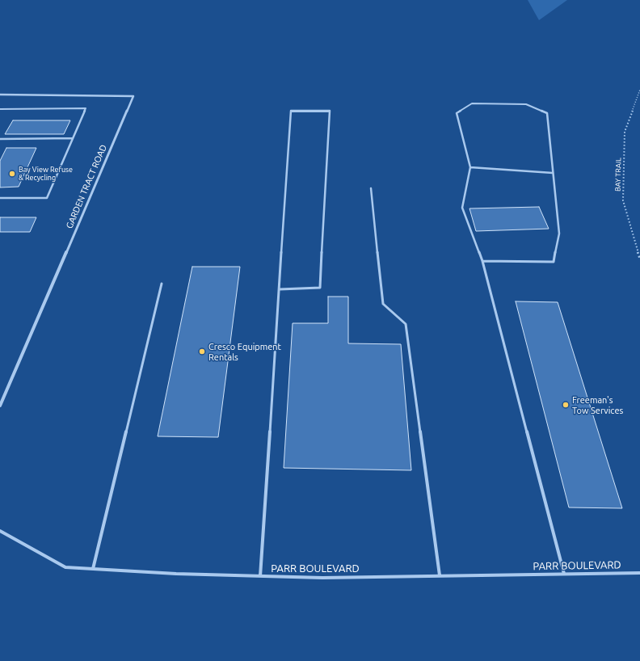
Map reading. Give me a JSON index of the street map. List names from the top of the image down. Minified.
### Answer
{"streets":{"street":["GARDEN TRACT ROAD"],"lane":["PARR BOULEVARD"],"path":["BAY TRAIL"]},"places":["Bay View Refuse & Recycling","Cresco Equipment Rentals","Freeman's Tow Services"]}
